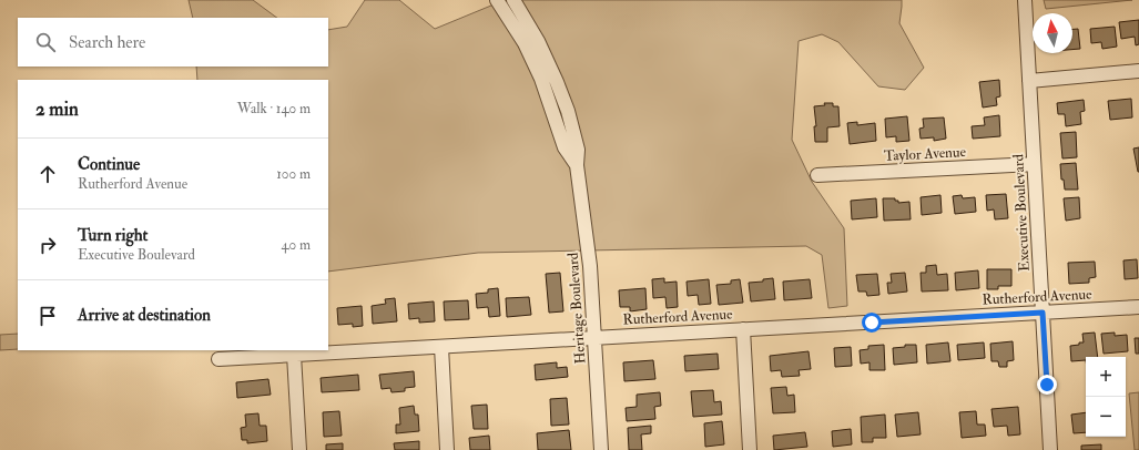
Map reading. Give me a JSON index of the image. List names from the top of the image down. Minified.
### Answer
{"streets":{"street":["Taylor Avenue","Executive Boulevard","Rutherford Avenue","Heritage Boulevard"]},"crossings":[["Taylor Avenue","Executive Boulevard"],["Executive Boulevard","Rutherford Avenue"],["Rutherford Avenue","Heritage Boulevard"]],"north":"top","page":{"search":"Search here","heading":["2 min","Walk · 140 m"],"list":[["Continue","Rutherford Avenue","100 m"],["Turn right","Executive Boulevard","40 m"],"Arrive at destination"],"map_buttons":["+","−"]}}
